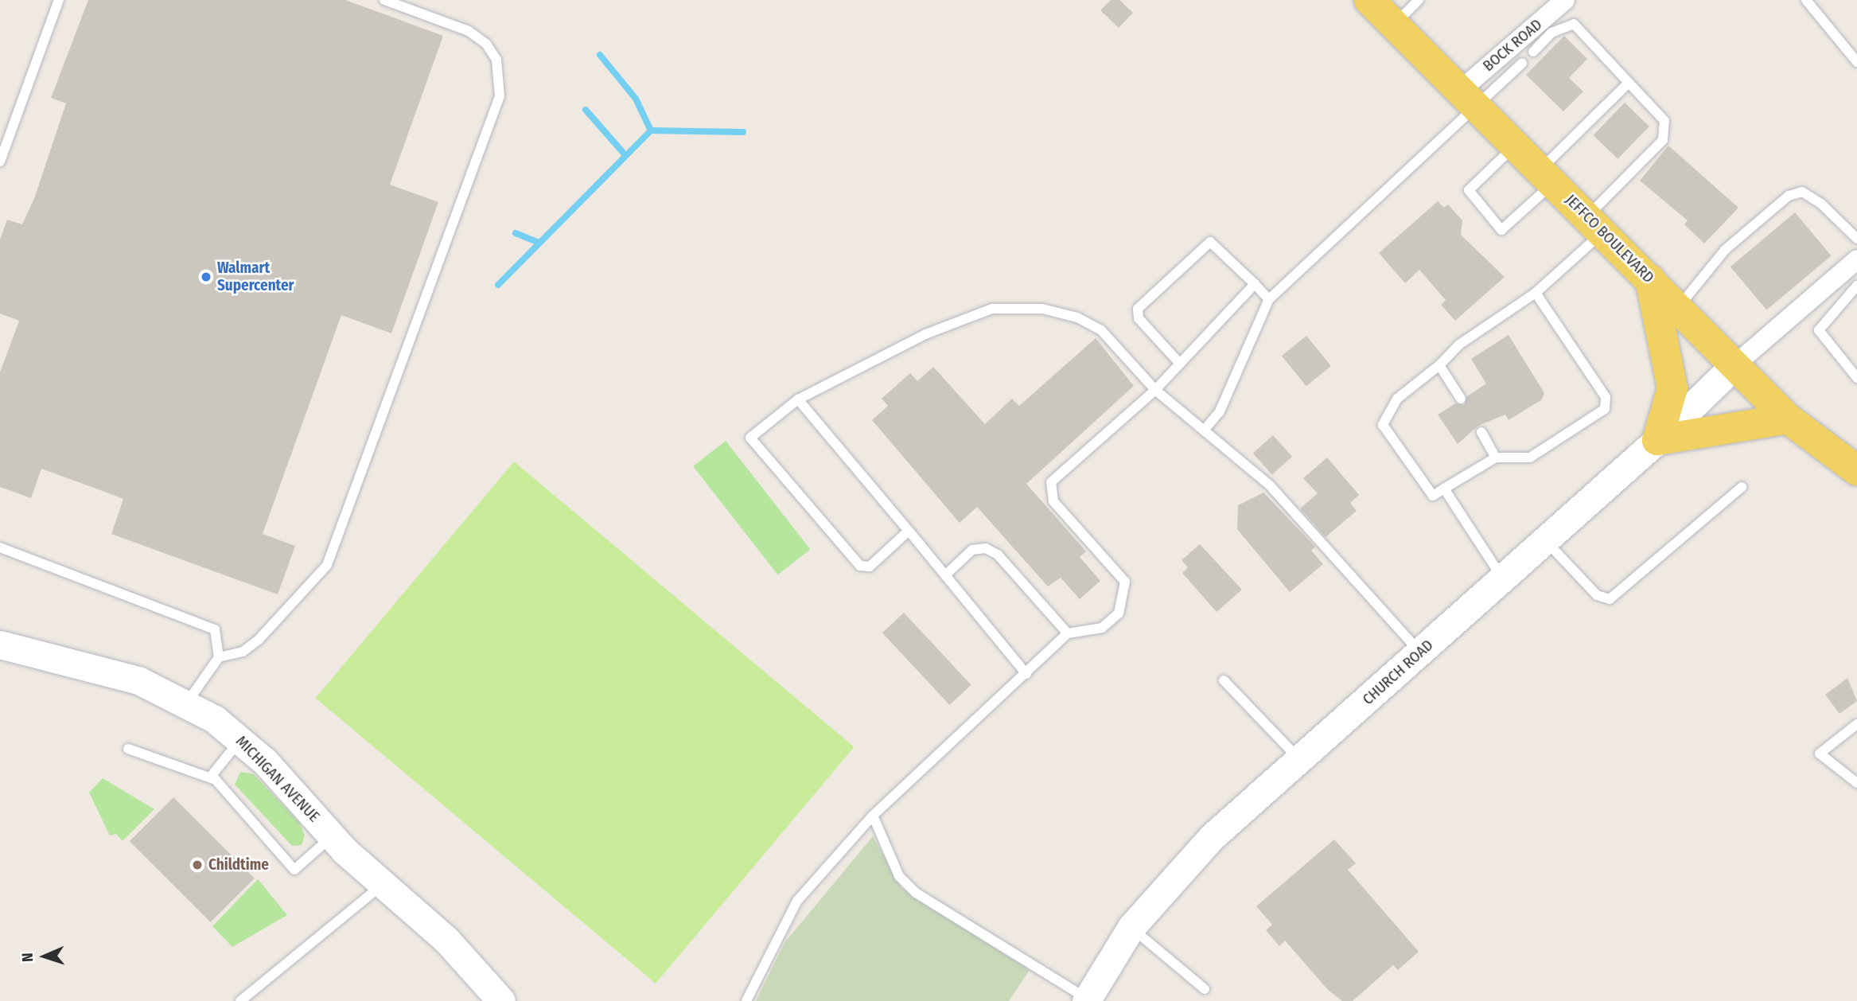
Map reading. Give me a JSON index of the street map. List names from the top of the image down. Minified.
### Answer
{"streets":{"main road":["JEFFCO BOULEVARD","CHURCH ROAD","MICHIGAN AVENUE"],"street":["BOCK ROAD"]},"crossings":[["BOCK ROAD","JEFFCO BOULEVARD"],["JEFFCO BOULEVARD","CHURCH ROAD"]],"places":["Walmart Supercenter","Childtime"],"north":"left"}
